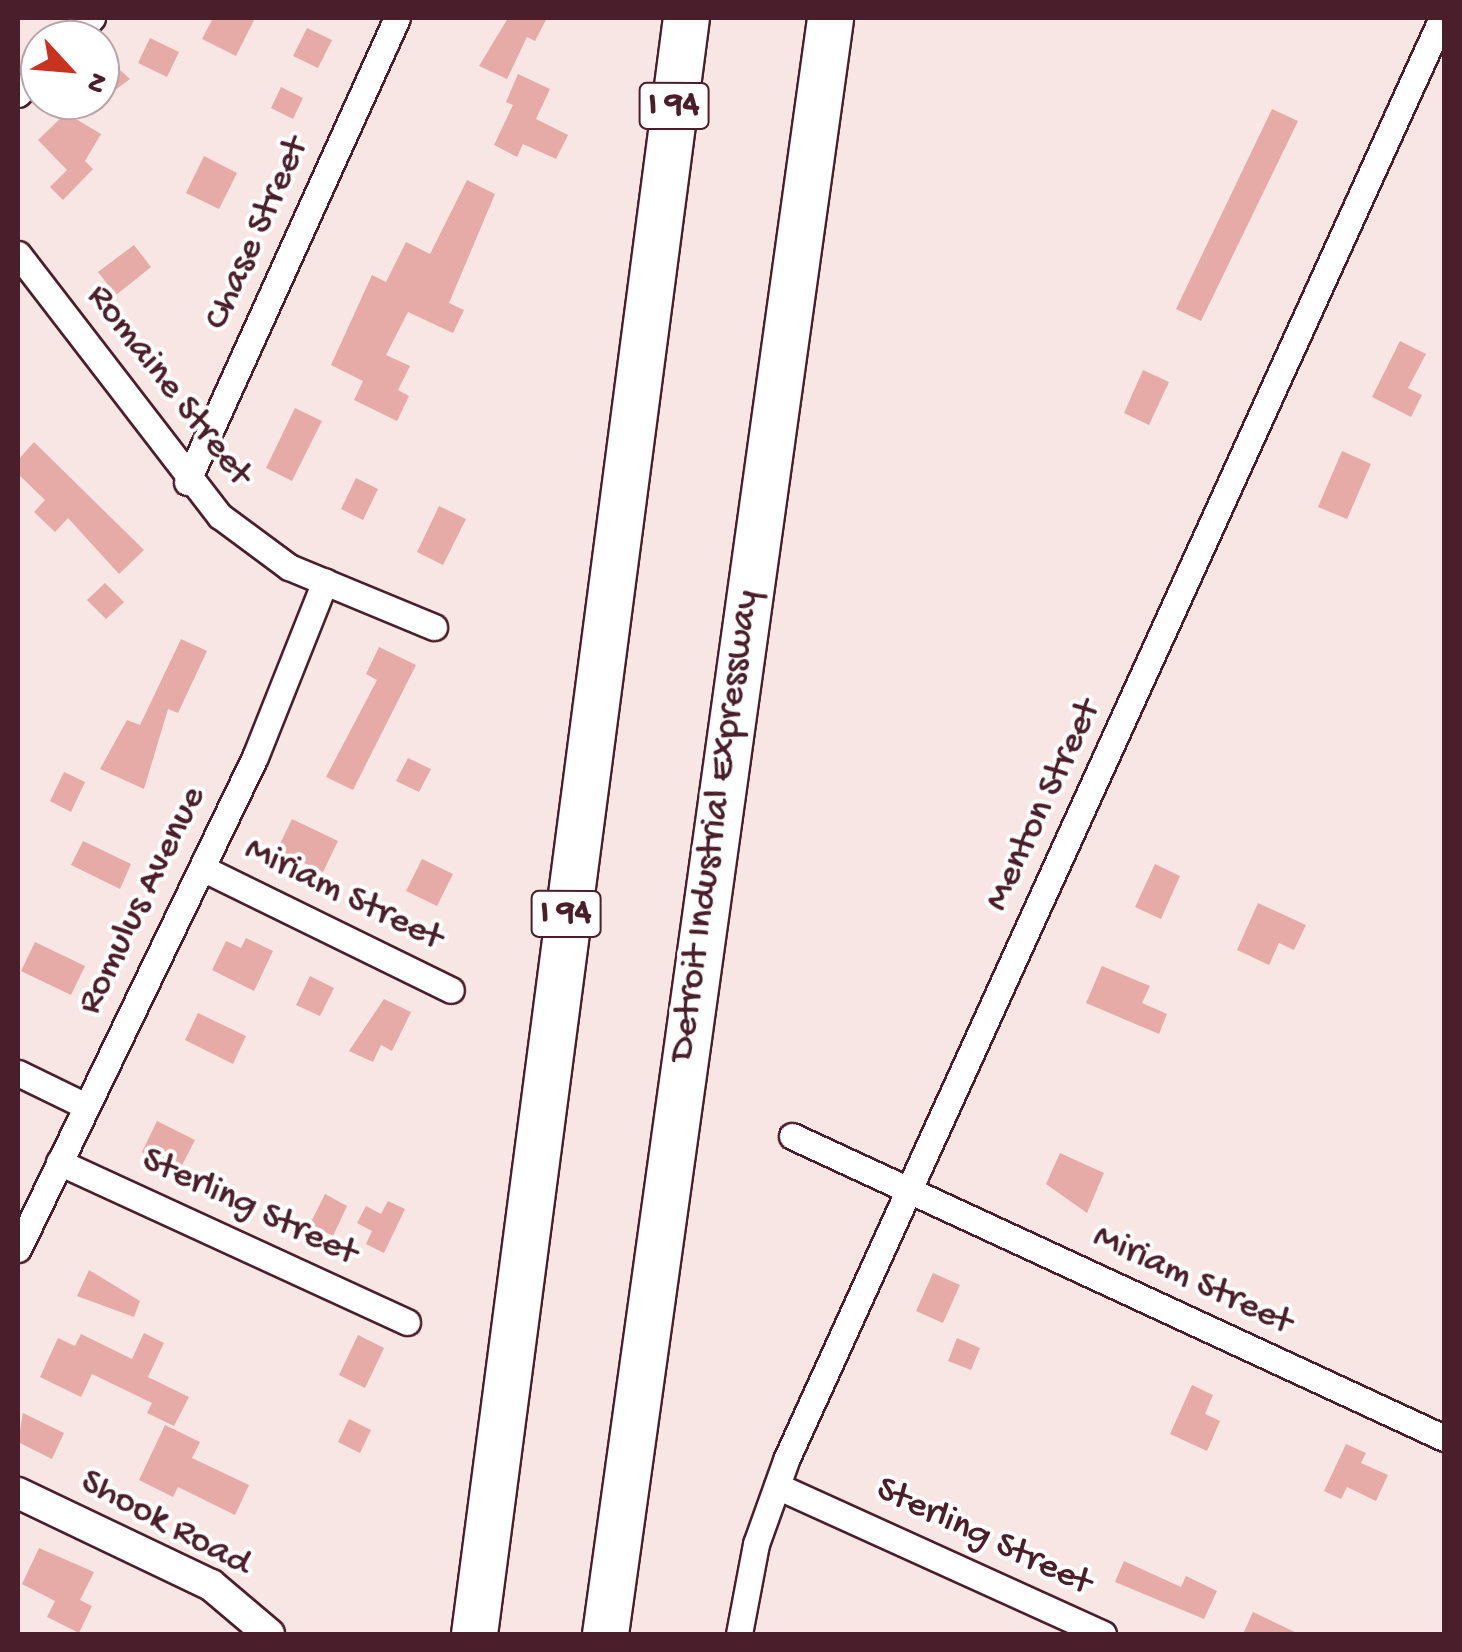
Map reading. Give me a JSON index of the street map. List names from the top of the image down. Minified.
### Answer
{"streets":{"highway":["I 94","Detroit Industrial Expressway"],"street":["Chase Street","Romaine Street","Menton Street","Miriam Street","Romulus Avenue","Sterling Street","Shook Road"]},"crossings":[["Chase Street","Romaine Street"],["Romaine Street","Romulus Avenue"],["Menton Street","Miriam Street"],["Menton Street","Sterling Street"],["Miriam Street","Romulus Avenue"],["Romulus Avenue","Sterling Street"]],"north":"bottom right"}
